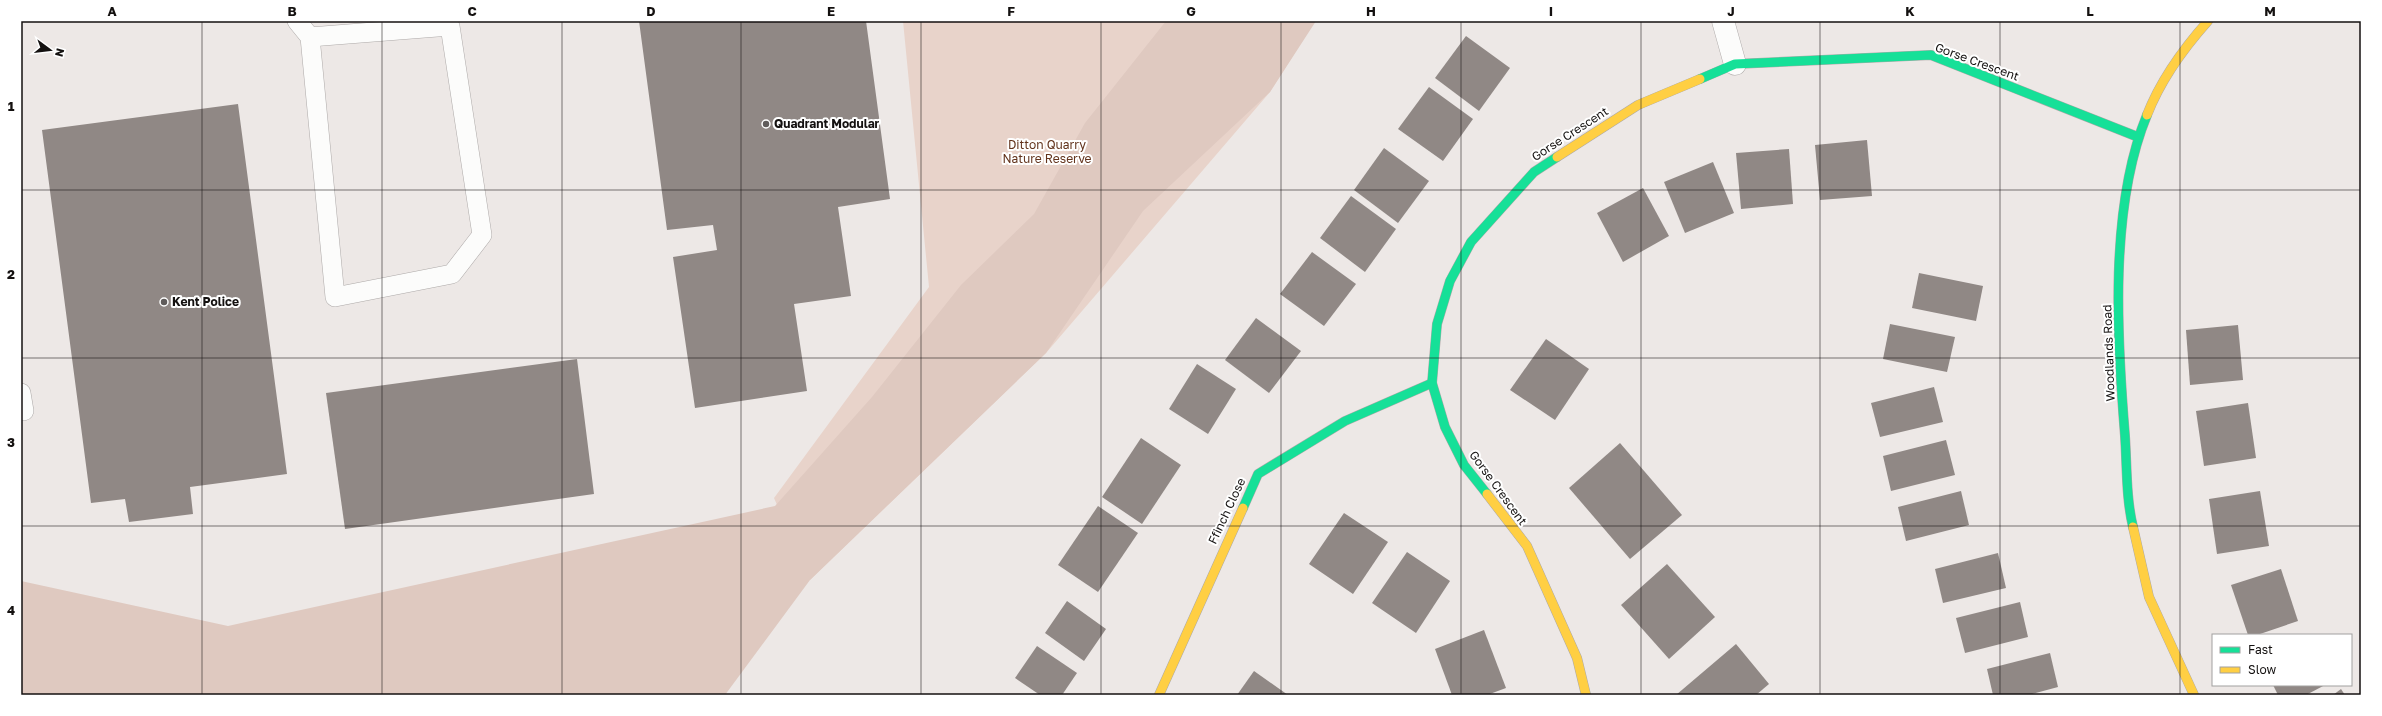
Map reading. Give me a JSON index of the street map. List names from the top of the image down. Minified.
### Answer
{"streets":{"street":["Gorse Crescent","Woodlands Road","Ffinch Close"]},"crossings":[["Gorse Crescent","Woodlands Road"],["Gorse Crescent","Ffinch Close"]],"parks":["Ditton Quarry Nature Reserve"],"places":["Quadrant Modular","Kent Police"],"legend":["Fast","Slow"],"north":"right","grid":{"columns":["A","B","C","D","E","F","G","H","I","J","K","L","M"],"rows":["1","2","3","4"]}}
